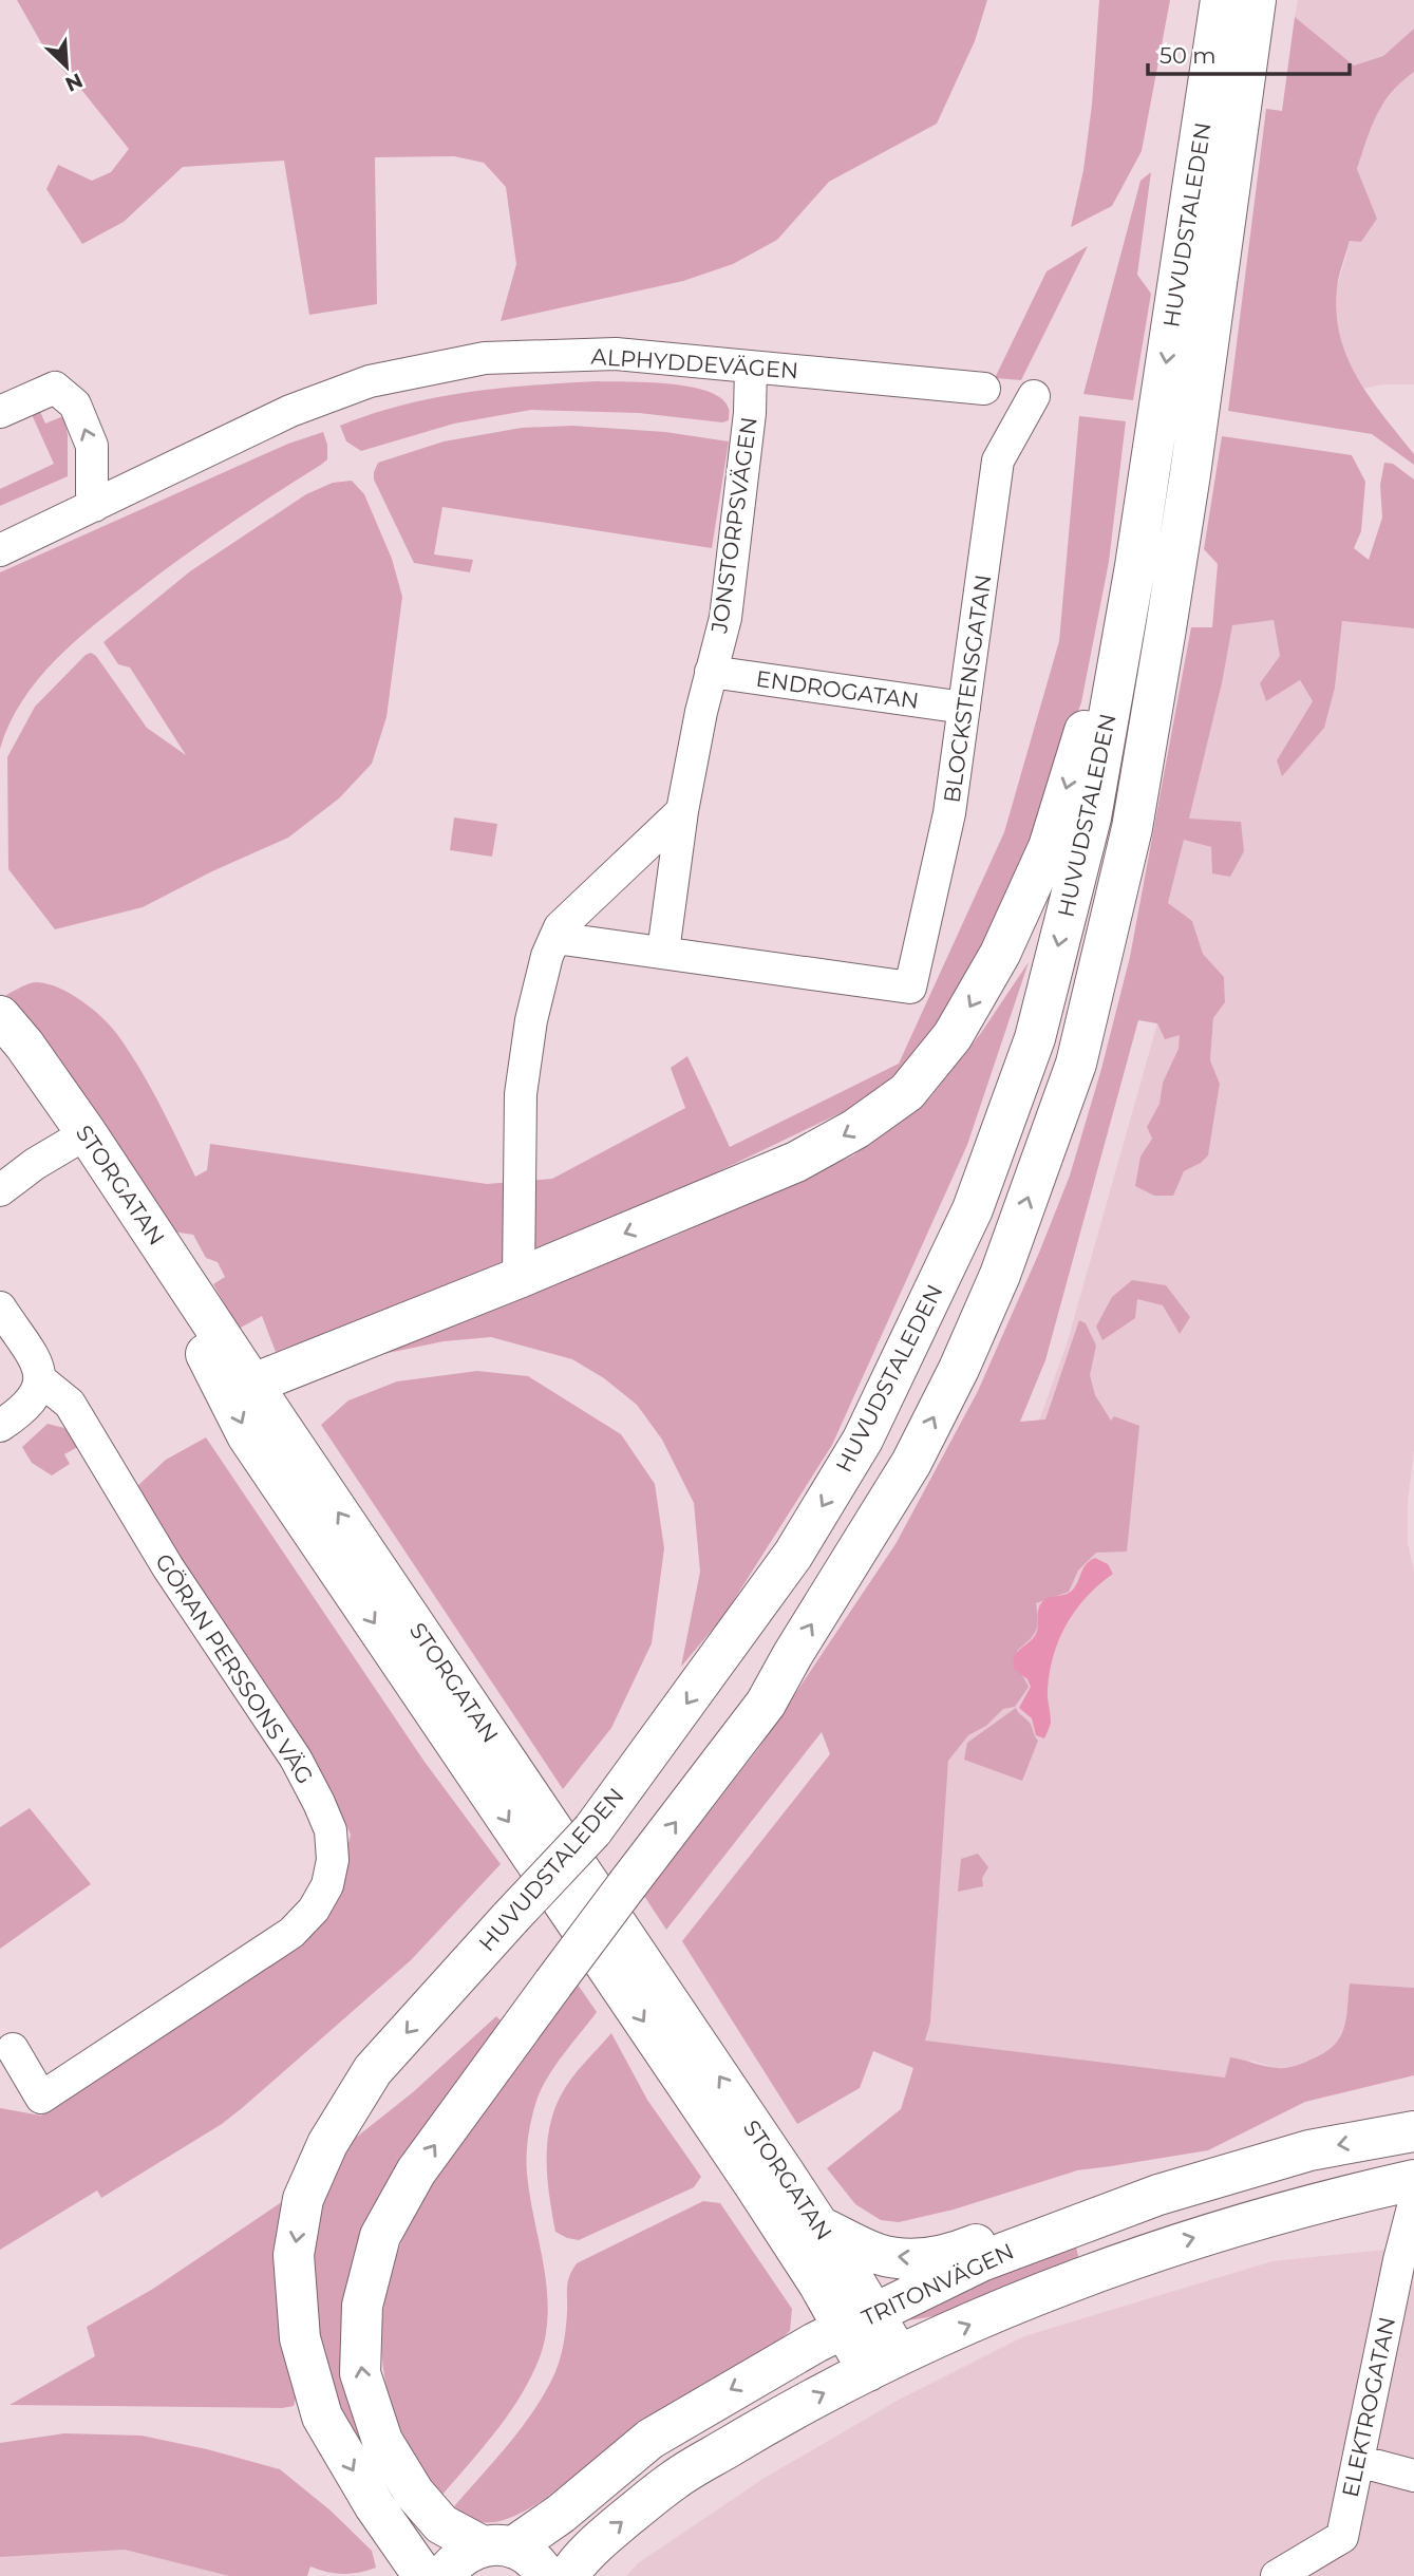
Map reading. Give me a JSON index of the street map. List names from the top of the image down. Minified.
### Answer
{"streets":{"main road":["HUVUDSTALEDEN","STORGATAN","TRITONVÄGEN"],"street":["ALPHYDDEVÄGEN","JONSTORPSVÄGEN","BLOCKSTENSGATAN","ENDROGATAN","GÖRAN PERSSONS VÄG","ELEKTROGATAN"]},"crossings":[["HUVUDSTALEDEN","TRITONVÄGEN"],["ALPHYDDEVÄGEN","JONSTORPSVÄGEN"],["JONSTORPSVÄGEN","BLOCKSTENSGATAN"],["JONSTORPSVÄGEN","ENDROGATAN"],["BLOCKSTENSGATAN","ENDROGATAN"],["STORGATAN","TRITONVÄGEN"]],"scale_bar":"50 m","north":"bottom right"}
